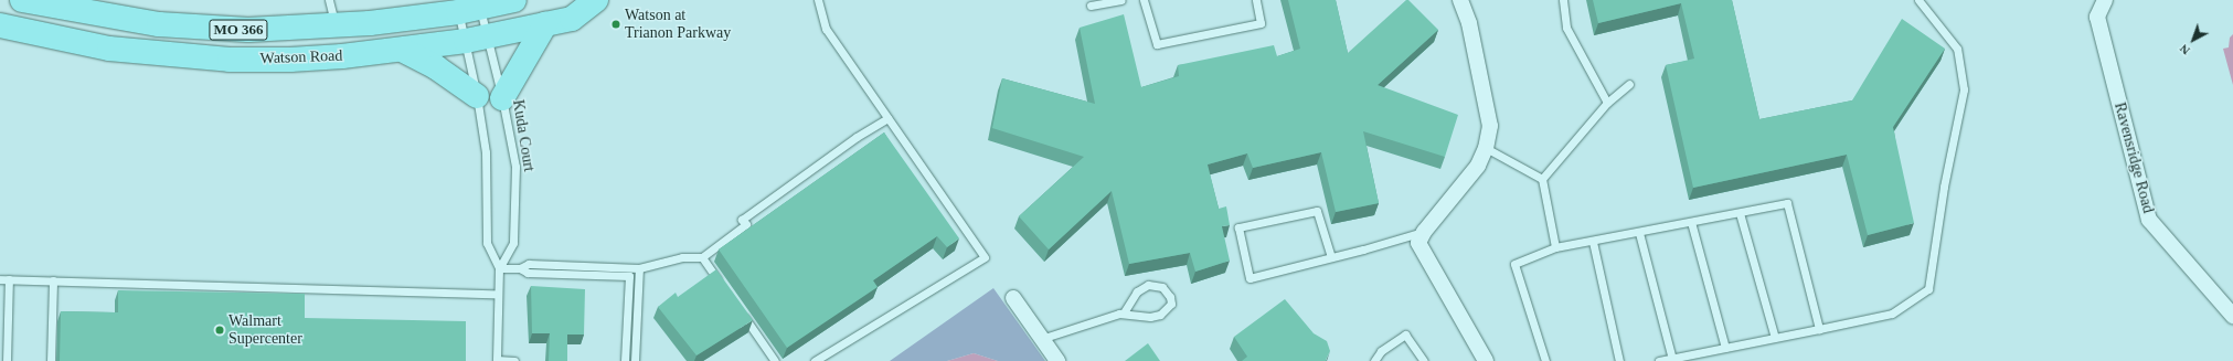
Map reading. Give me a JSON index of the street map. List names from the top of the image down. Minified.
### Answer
{"streets":{"main road":["MO 366","Watson Road"],"street":["Ravensridge Road"],"lane":["Kuda Court"]},"crossings":[["Watson Road","Kuda Court"]],"places":["Watson at Trianon Parkway","Walmart Supercenter"],"north":"bottom left"}
